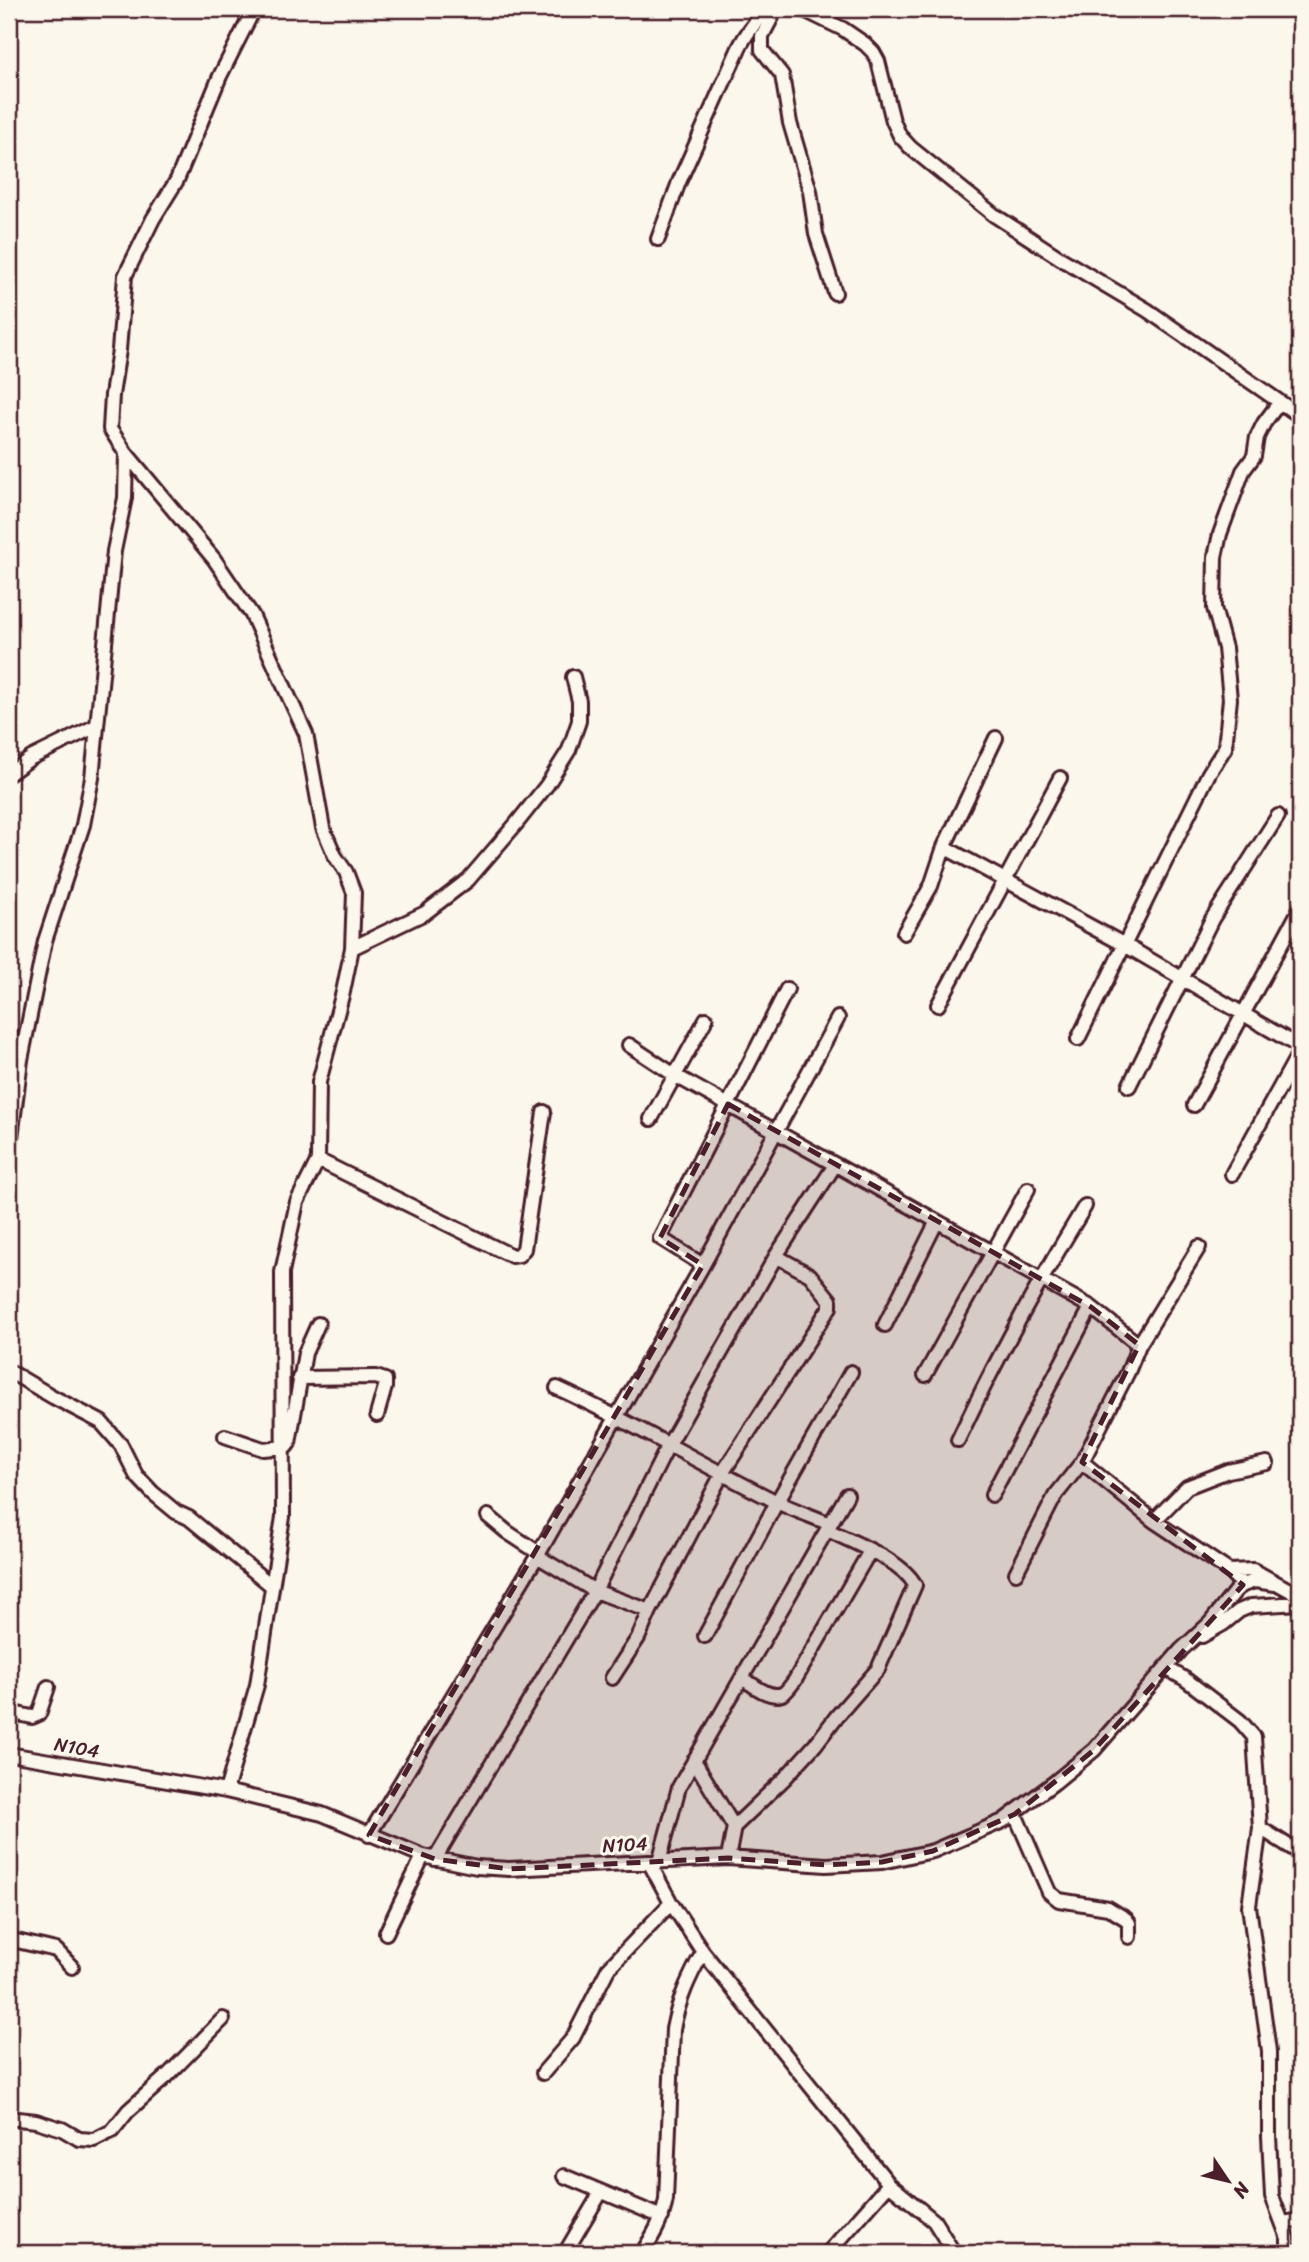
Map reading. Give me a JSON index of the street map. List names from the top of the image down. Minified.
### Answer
{"streets":{"street":["N104"]},"north":"bottom right"}
